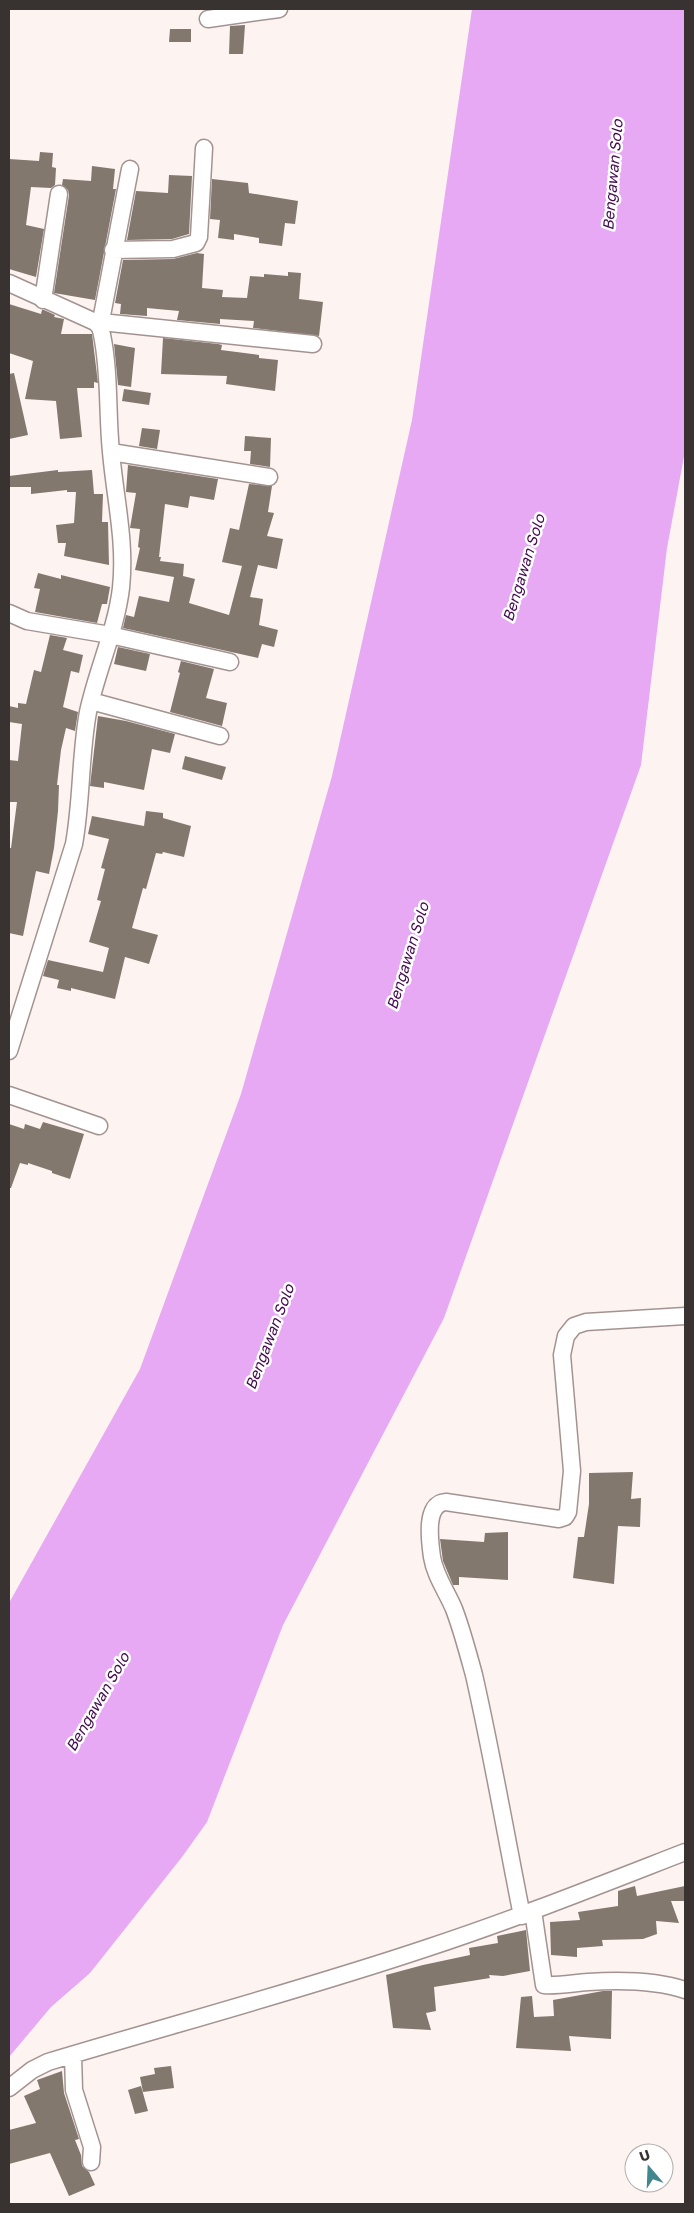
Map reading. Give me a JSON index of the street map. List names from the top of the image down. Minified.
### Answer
{"water":["Bengawan Solo"],"north":"top"}
